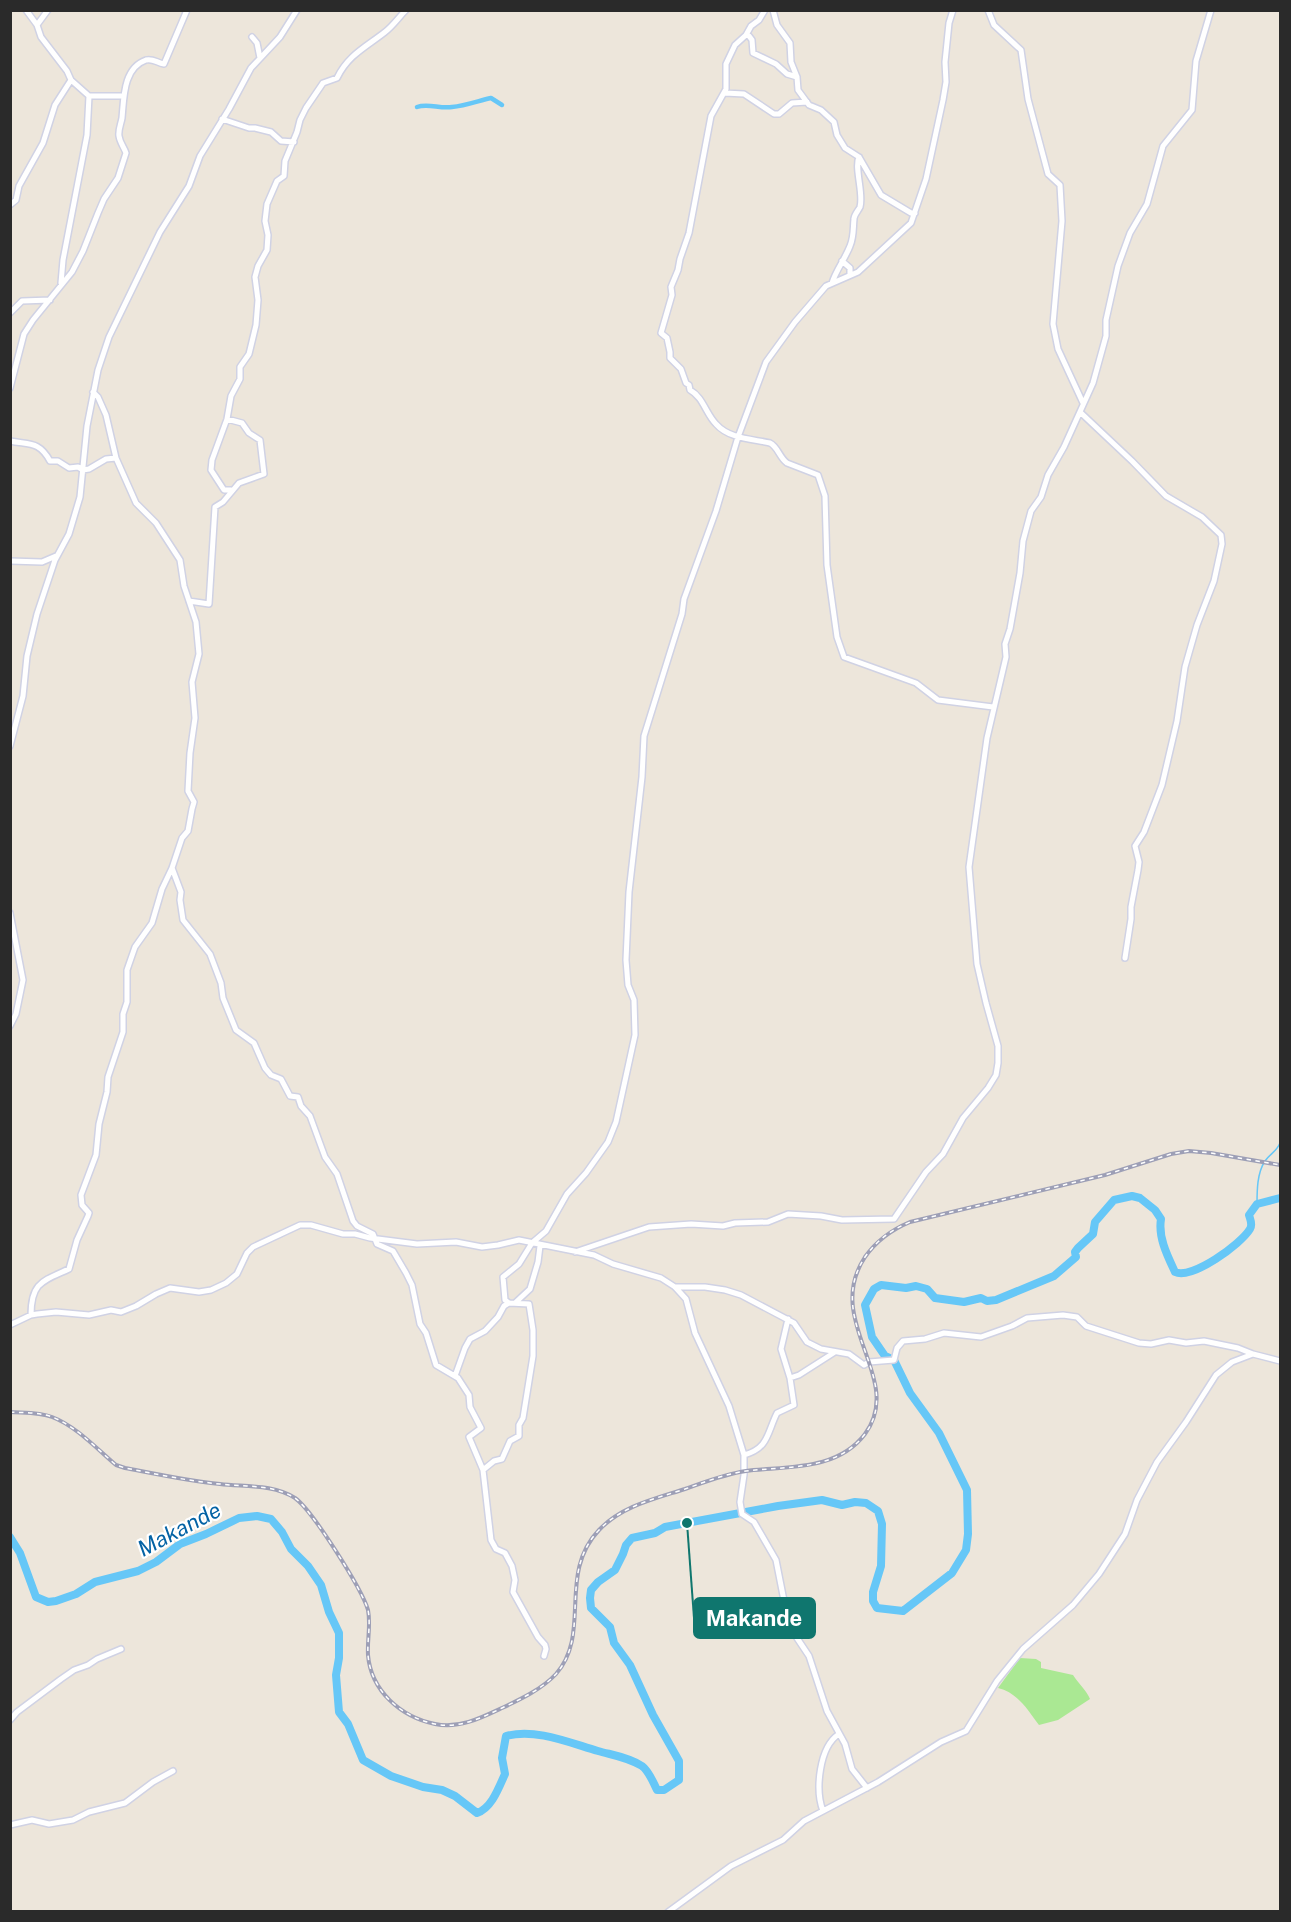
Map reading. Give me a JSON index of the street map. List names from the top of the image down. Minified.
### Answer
{"water":["Makande"],"places":["Makande"]}
